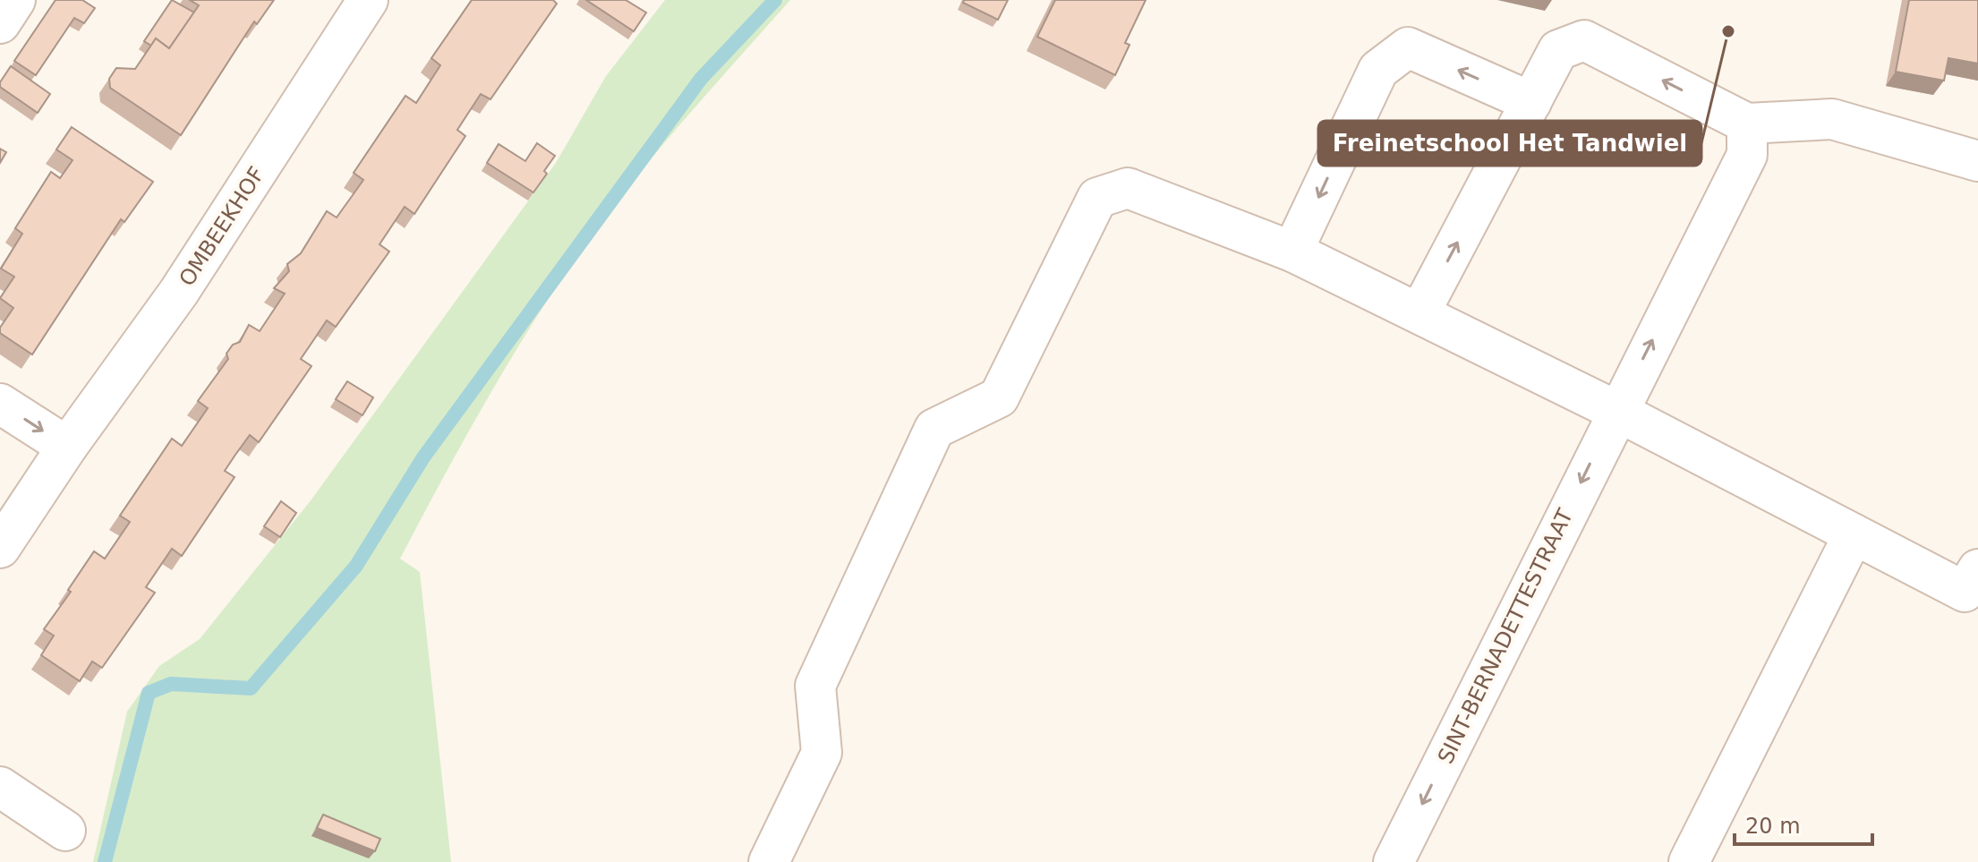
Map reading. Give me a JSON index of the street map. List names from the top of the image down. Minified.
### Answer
{"streets":{"street":["OMBEEKHOF","SINT-BERNADETTESTRAAT"]},"places":["Freinetschool Het Tandwiel"],"scale_bar":"20 m"}
